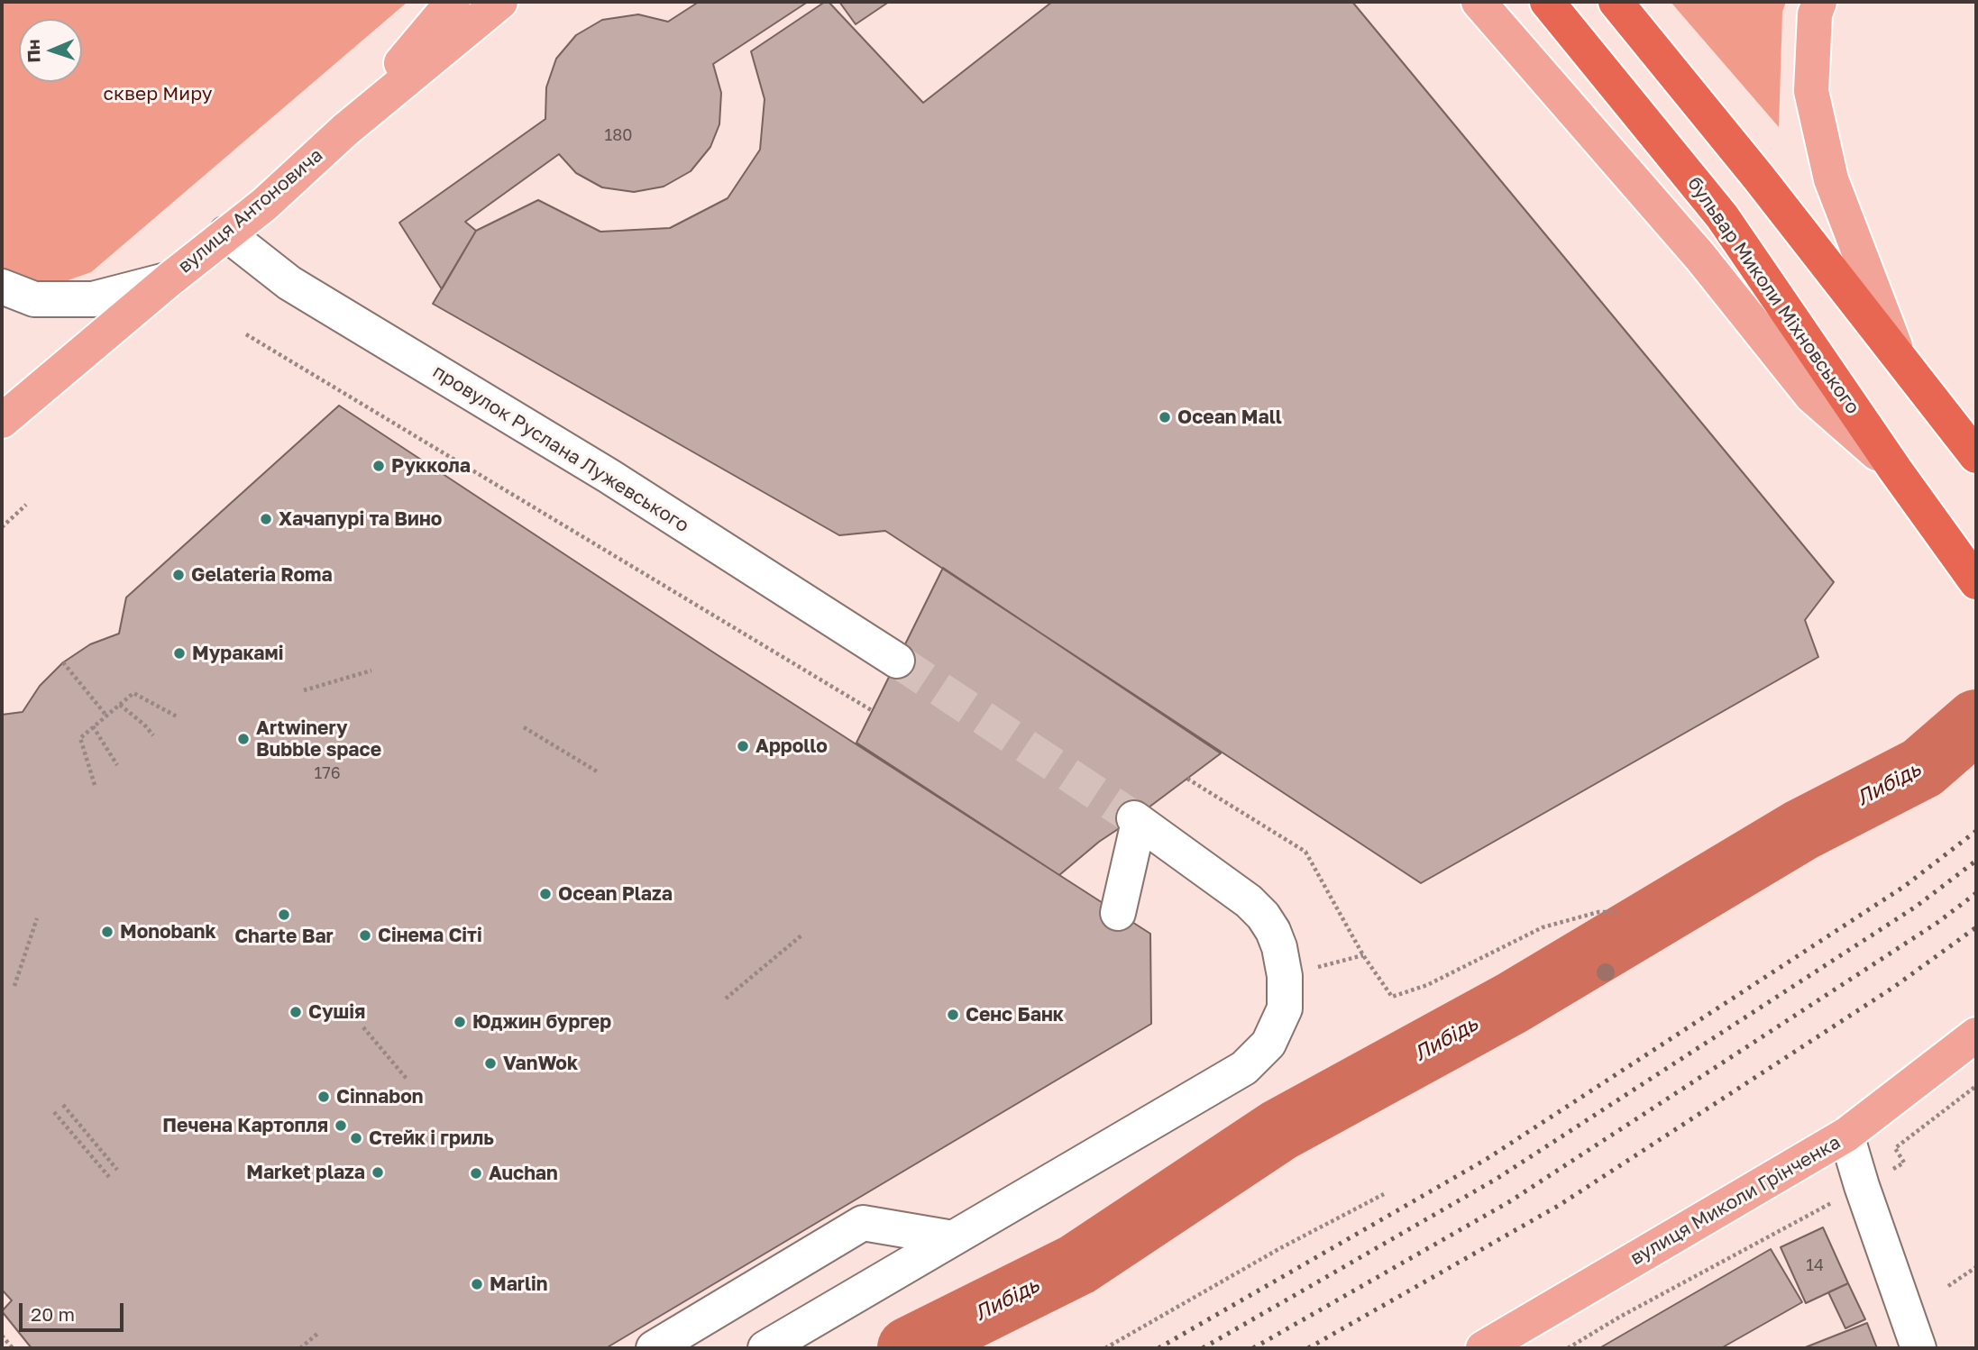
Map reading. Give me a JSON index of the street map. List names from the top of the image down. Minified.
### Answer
{"streets":{"highway":["бульвар Миколи Міхновського"],"main road":["вулиця Антоновича","вулиця Миколи Грінченка"],"street":["провулок Руслана Лужевського"]},"crossings":[["вулиця Антоновича","провулок Руслана Лужевського"]],"water":["Либідь"],"parks":["сквер Миру"],"places":["Ocean Mall","Руккола","Хачапурі та Вино","Gelateria Roma","Муракамі","Artwinery Bubble space","Appollo","Ocean Plaza","Charte Bar","Monobank","Сінема Сіті","Сушія","Сенс Банк","Юджин бургер","VanWok","Cinnabon","Печена Картопля","Стейк і гриль","Market plaza","Auchan","Marlin"],"house_numbers":["180","176","14"],"scale_bar":"20 m","north":"left"}
